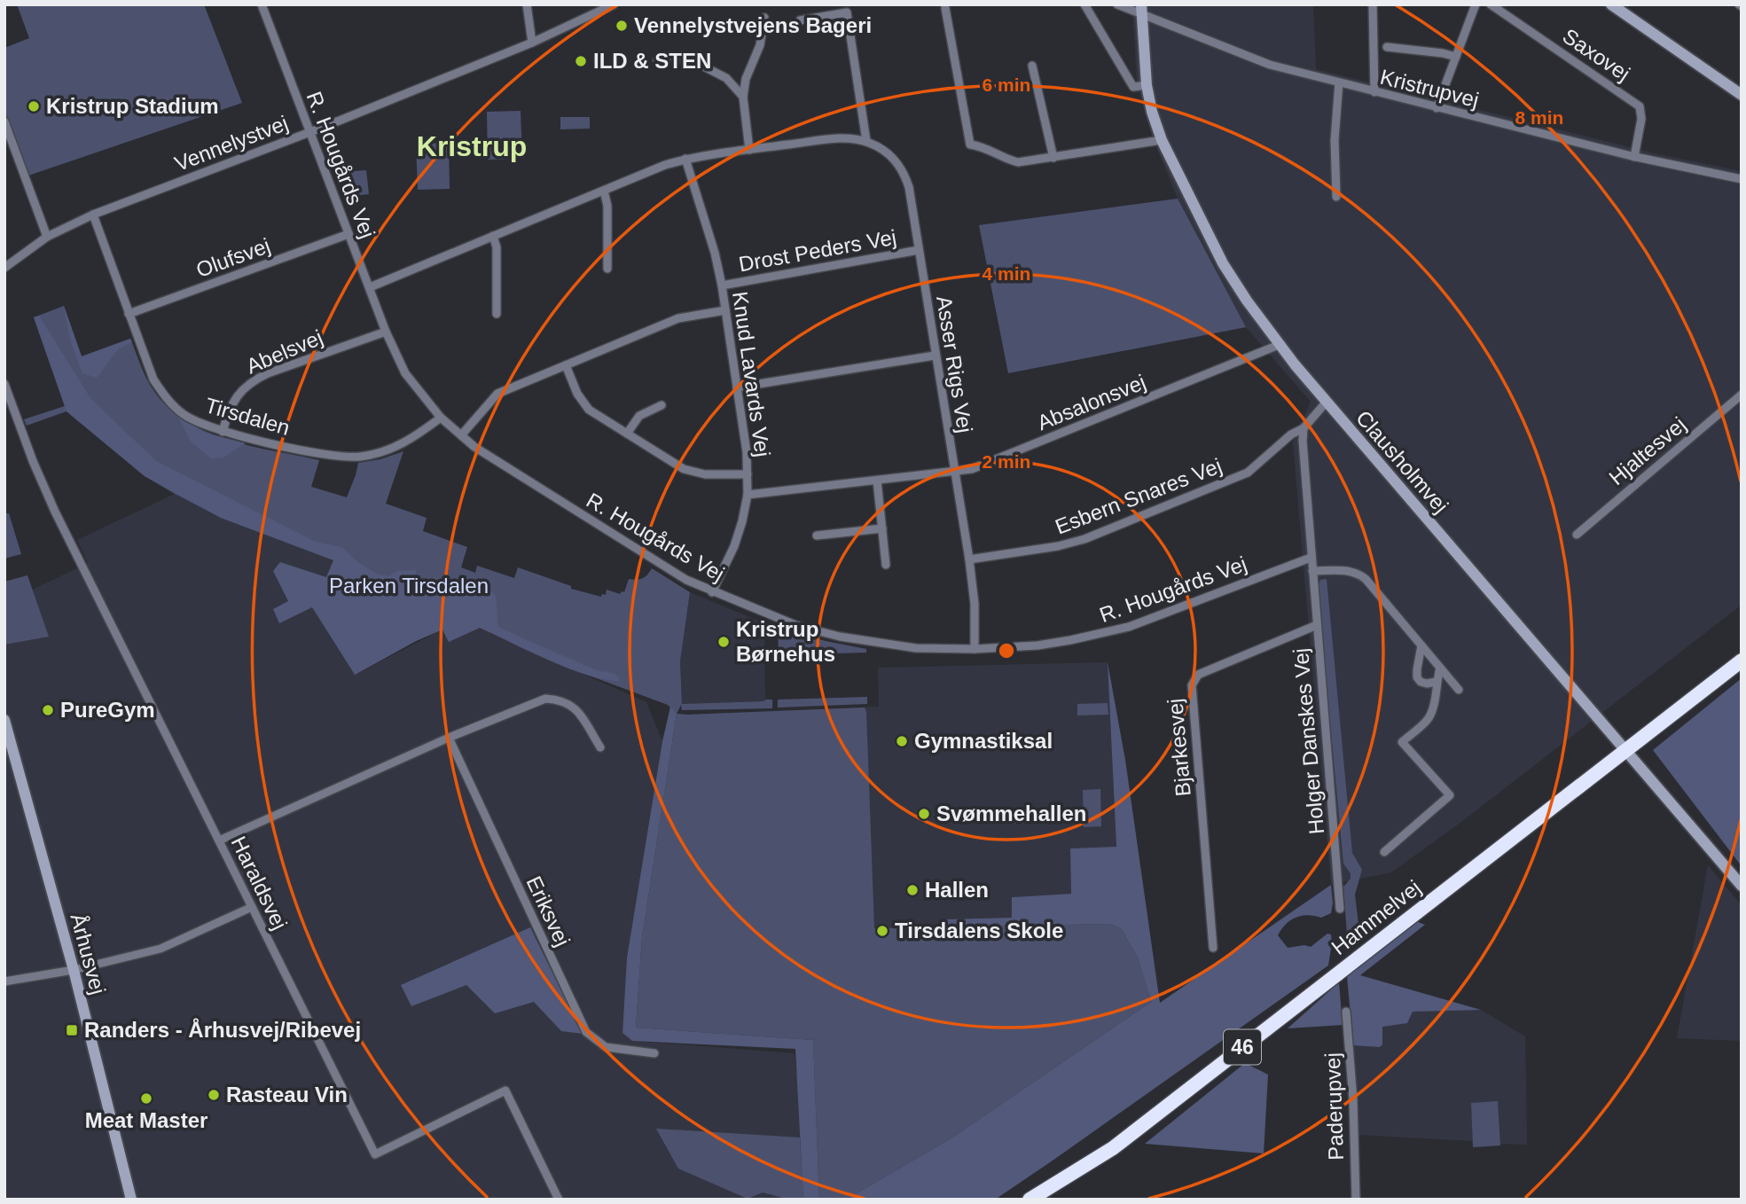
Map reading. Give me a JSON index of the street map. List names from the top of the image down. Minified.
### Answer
{"streets":{"highway":["Hammelvej","46"],"street":["Saxovej","Kristrupvej","Vennelystvej","R. Hougårds Vej","Drost Peders Vej","Olufsvej","Abelsvej","Asser Rigs Vej","Knud Lavards Vej","Absalonsvej","Tirsdalen","Hjaltesvej","Clausholmvej","Esbern Snares Vej","Holger Danskes Vej","Bjarkesvej","Haraldsvej","Eriksvej","Århusvej","Paderupvej"]},"crossings":[["Saxovej","Kristrupvej"],["Kristrupvej","Clausholmvej"],["Vennelystvej","R. Hougårds Vej"],["Vennelystvej","Tirsdalen"],["R. Hougårds Vej","Olufsvej"],["R. Hougårds Vej","Abelsvej"],["R. Hougårds Vej","Asser Rigs Vej"],["R. Hougårds Vej","Knud Lavards Vej"],["R. Hougårds Vej","Tirsdalen"],["R. Hougårds Vej","Holger Danskes Vej"],["Drost Peders Vej","Asser Rigs Vej"],["Drost Peders Vej","Knud Lavards Vej"],["Olufsvej","Tirsdalen"],["Abelsvej","Tirsdalen"],["Asser Rigs Vej","Knud Lavards Vej"],["Asser Rigs Vej","Absalonsvej"],["Asser Rigs Vej","Esbern Snares Vej"],["Knud Lavards Vej","Absalonsvej"],["Absalonsvej","Clausholmvej"],["Clausholmvej","Hammelvej"],["Esbern Snares Vej","Holger Danskes Vej"],["Holger Danskes Vej","Bjarkesvej"]],"districts":["Kristrup"],"parks":["Parken Tirsdalen"],"places":{"other":["Vennelystvejens Bageri","ILD & STEN","Kristrup Stadium","Kristrup Børnehus","PureGym","Gymnastiksal","Svømmehallen","Hallen","Tirsdalens Skole","Rasteau Vin","Meat Master"],"transit":["Randers - Århusvej/Ribevej"]},"rings":["6 min","8 min","4 min","2 min"]}
